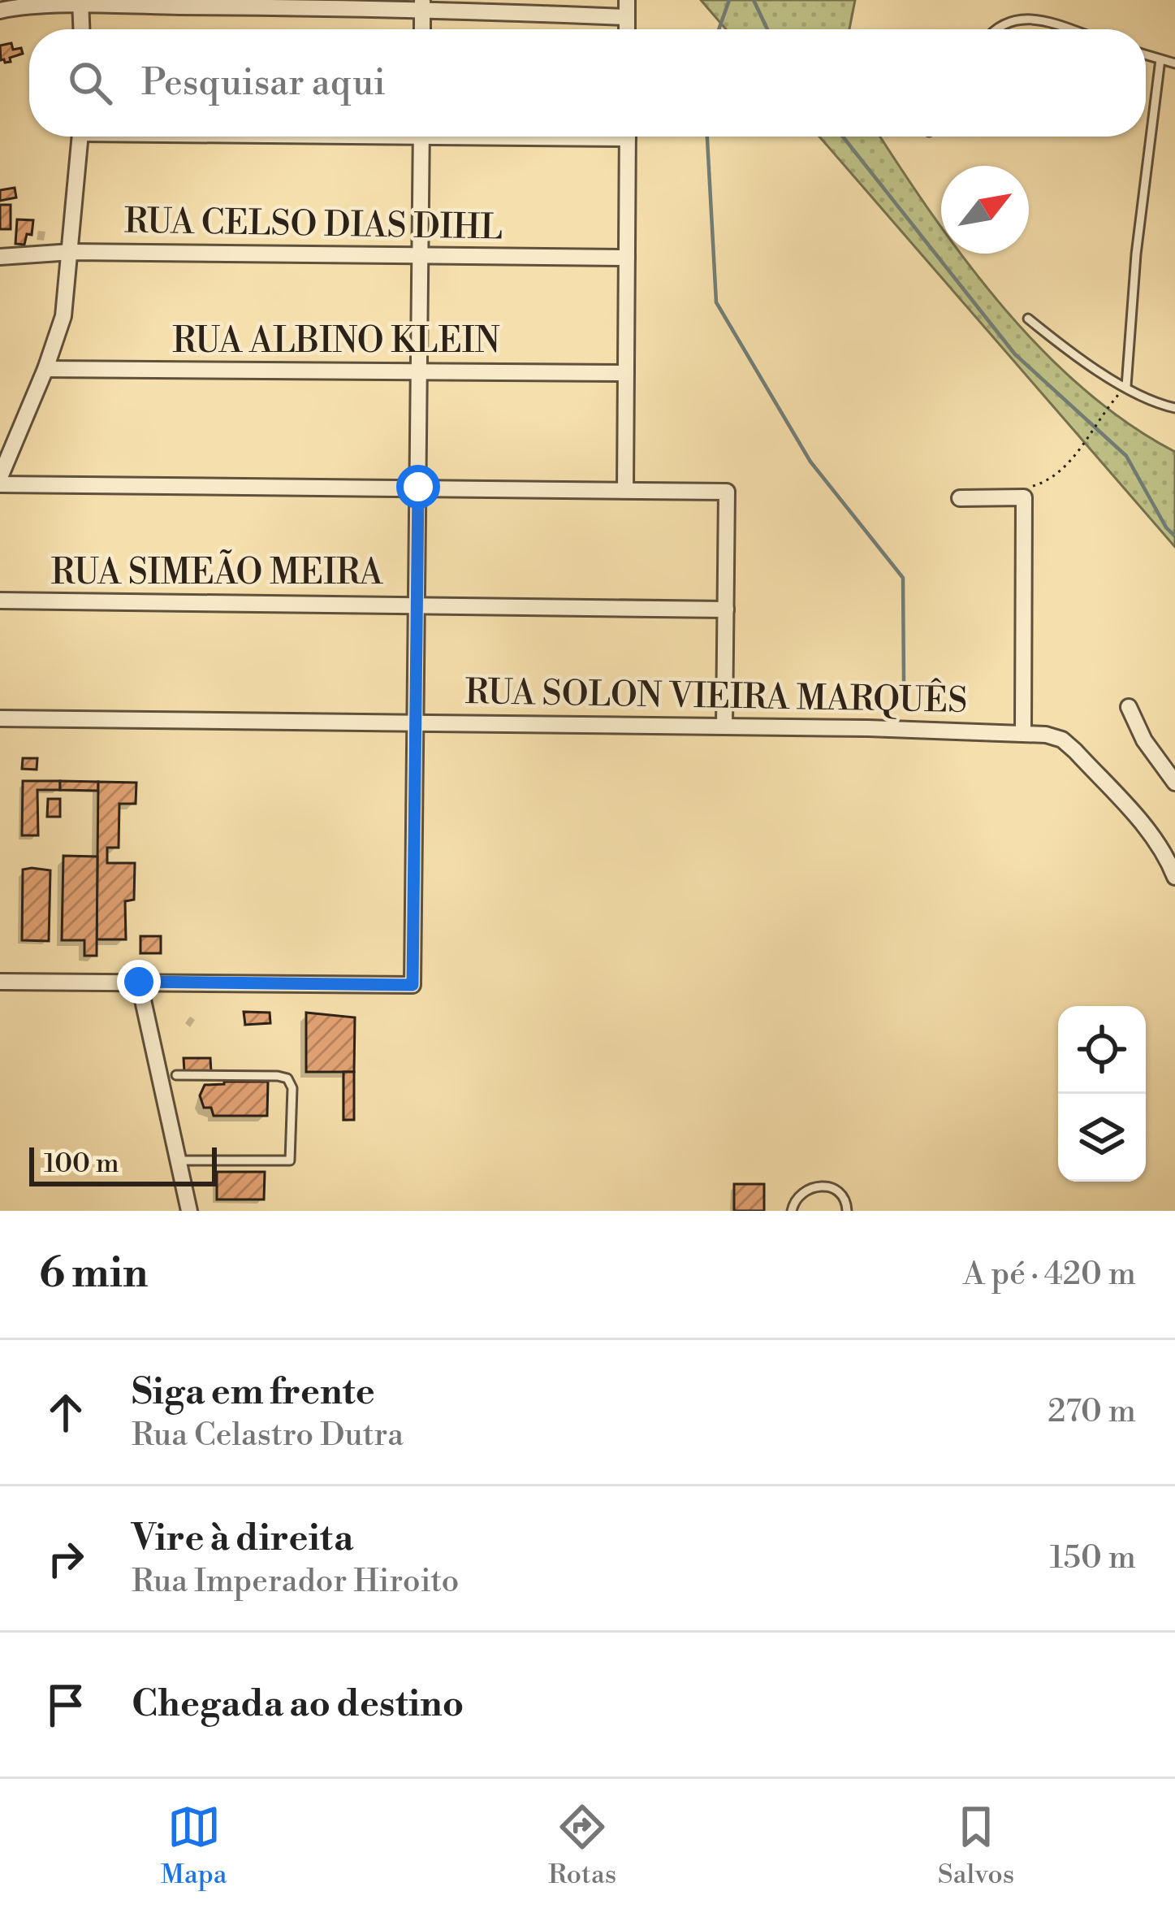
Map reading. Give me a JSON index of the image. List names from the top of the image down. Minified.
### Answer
{"streets":{"street":["RUA CELSO DIAS DIHL","RUA ALBINO KLEIN","RUA SIMEÃO MEIRA","RUA SOLON VIEIRA MARQUÊS"]},"scale_bar":"100 m","north":"top right","page":{"search":"Pesquisar aqui","scale":"100 m","heading":["6 min","A pé · 420 m"],"list":[["Siga em frente","Rua Celastro Dutra","270 m"],["Vire à direita","Rua Imperador Hiroito","150 m"],"Chegada ao destino"],"nav":["Mapa","Rotas","Salvos"]}}
